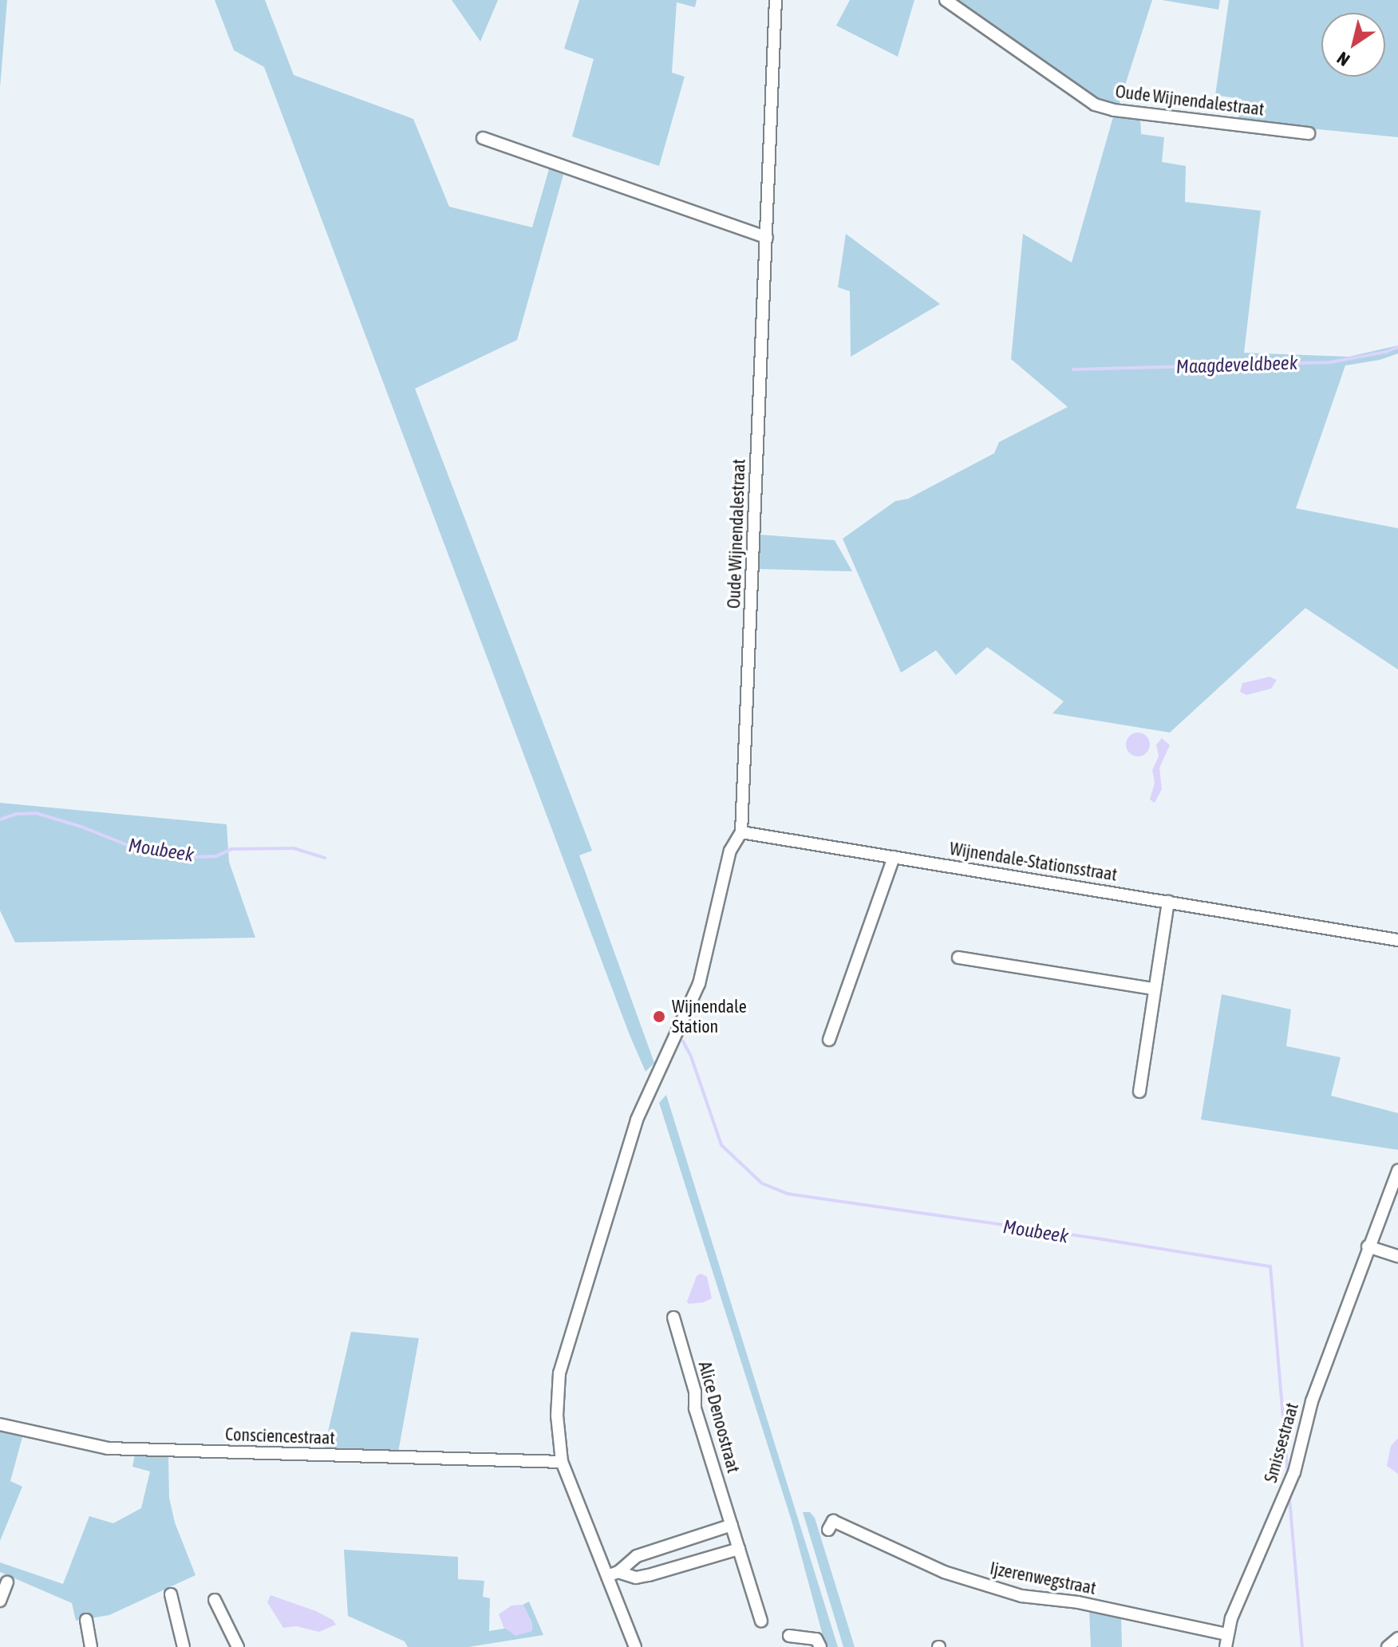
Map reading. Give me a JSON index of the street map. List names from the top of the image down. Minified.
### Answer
{"streets":{"street":["Oude Wijnendalestraat","Wijnendale-Stationsstraat","Alice Denoostraat","Consciencestraat","Smissestraat","Ijzerenwegstraat"]},"crossings":[["Oude Wijnendalestraat","Wijnendale-Stationsstraat"],["Smissestraat","Ijzerenwegstraat"]],"water":["Maagdeveldbeek","Moubeek"],"places":["Wijnendale Station"],"north":"bottom left"}
